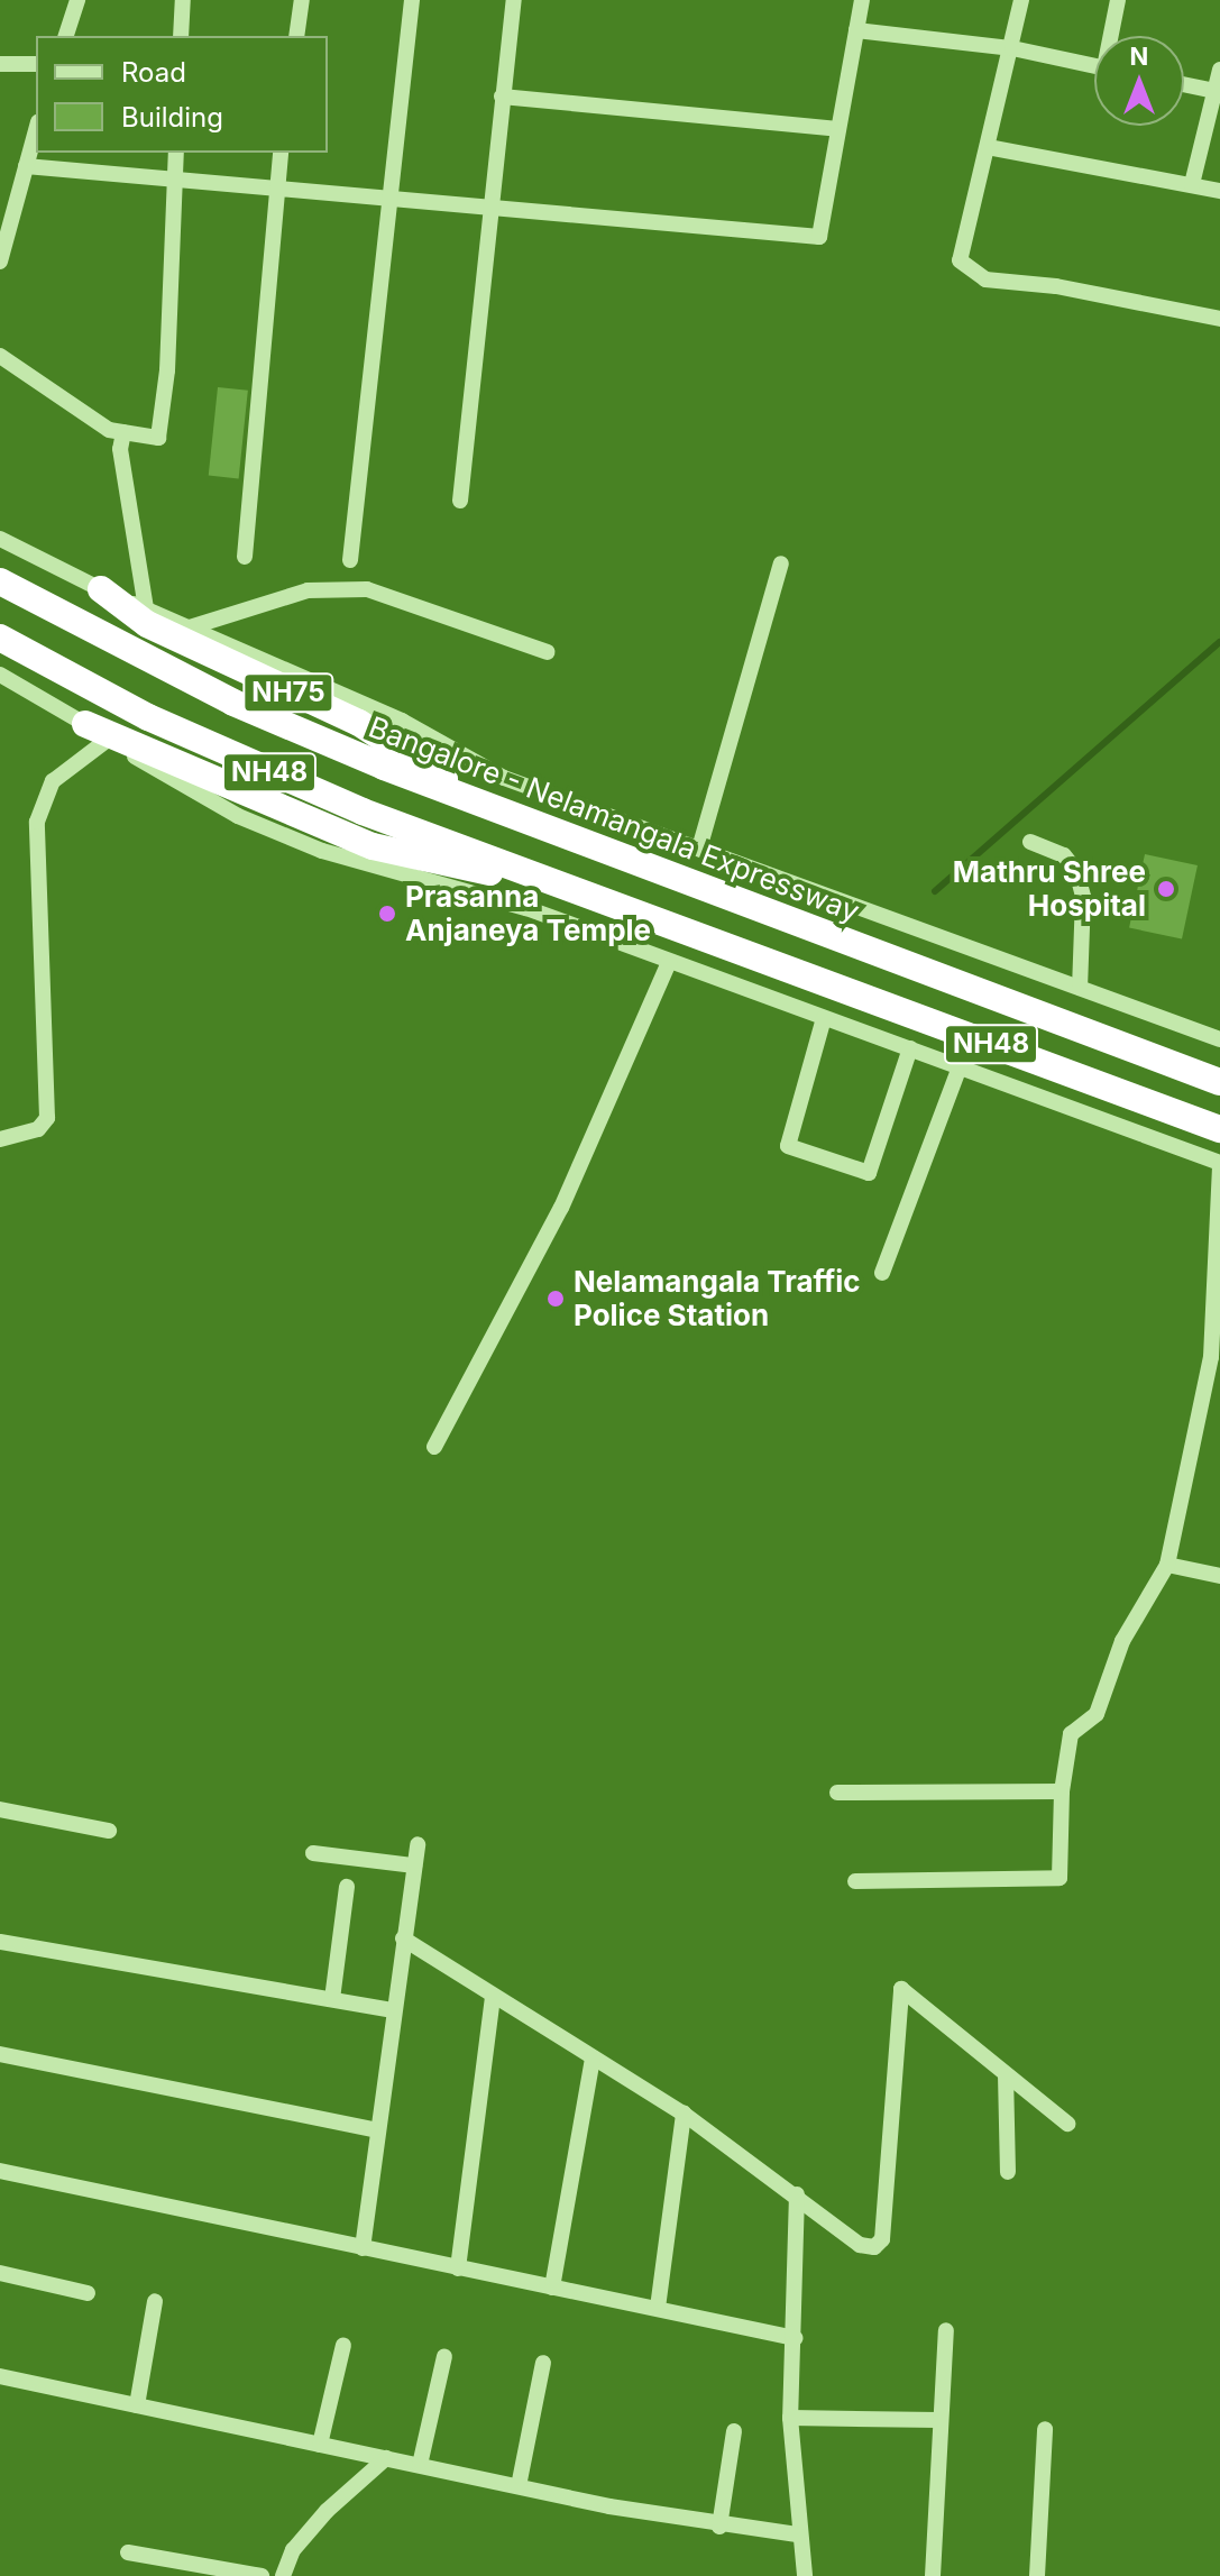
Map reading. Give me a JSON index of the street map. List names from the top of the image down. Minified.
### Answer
{"streets":{"highway":["NH75","NH48","Bangalore - Nelamangala Expressway"]},"crossings":[["NH75","Bangalore - Nelamangala Expressway"]],"places":["Mathru Shree Hospital","Prasanna Anjaneya Temple","Nelamangala Traffic Police Station"],"legend":["Road","Building"],"north":"top"}
